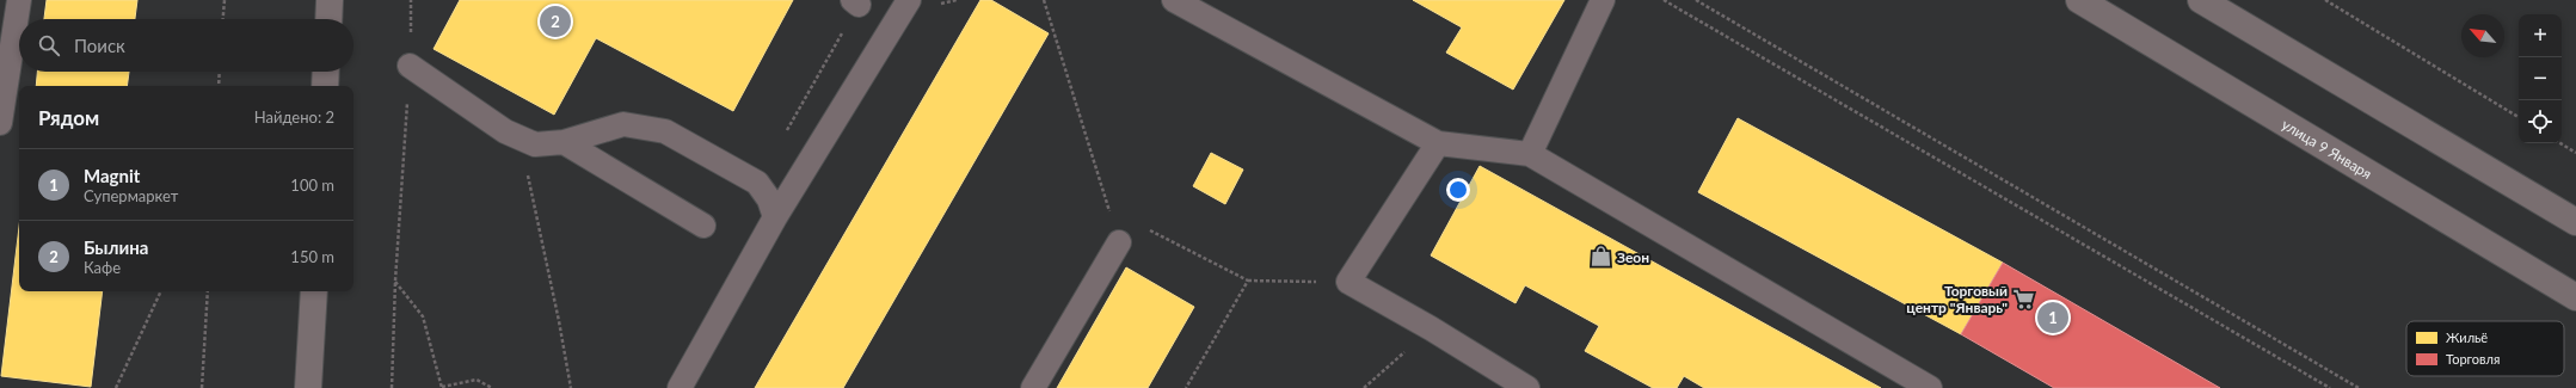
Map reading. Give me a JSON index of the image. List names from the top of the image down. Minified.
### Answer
{"streets":{"main road":["улица 9 Января"]},"places":{"shop":["Зеон"],"supermarket":["Торговый центр \"Январь\""]},"legend":["Жильё","Торговля"],"north":"top left","page":{"pins":["2","1"],"map_buttons":["+","−"],"search":"Поиск","heading":["Рядом","Найдено: 2"],"list":[{"mark":"1","name":"Magnit","note":"Супермаркет","value":"100 m"},{"mark":"2","name":"Былина","note":"Кафе","value":"150 m"}]}}
